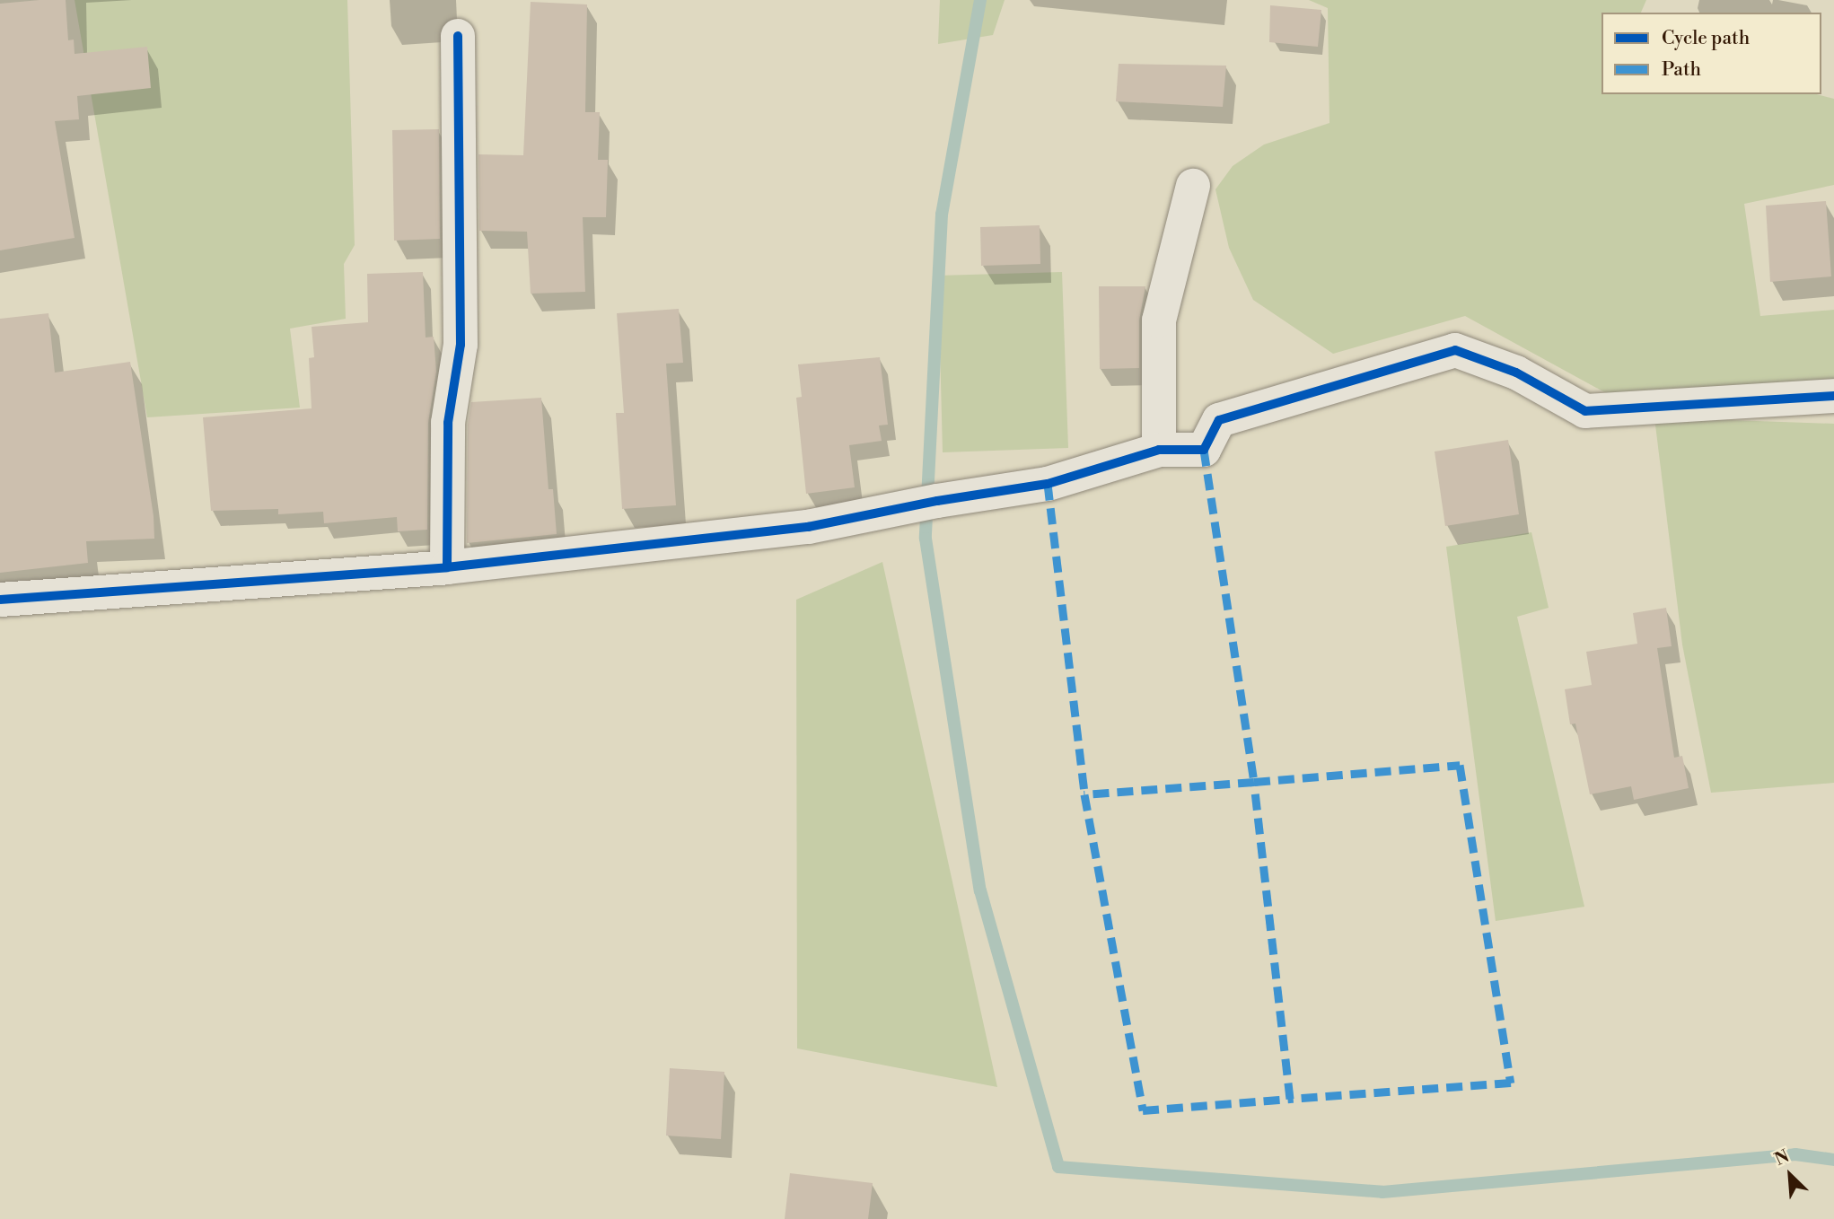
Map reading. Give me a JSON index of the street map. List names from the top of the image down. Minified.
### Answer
{"legend":["Cycle path","Path"],"north":"top left"}
